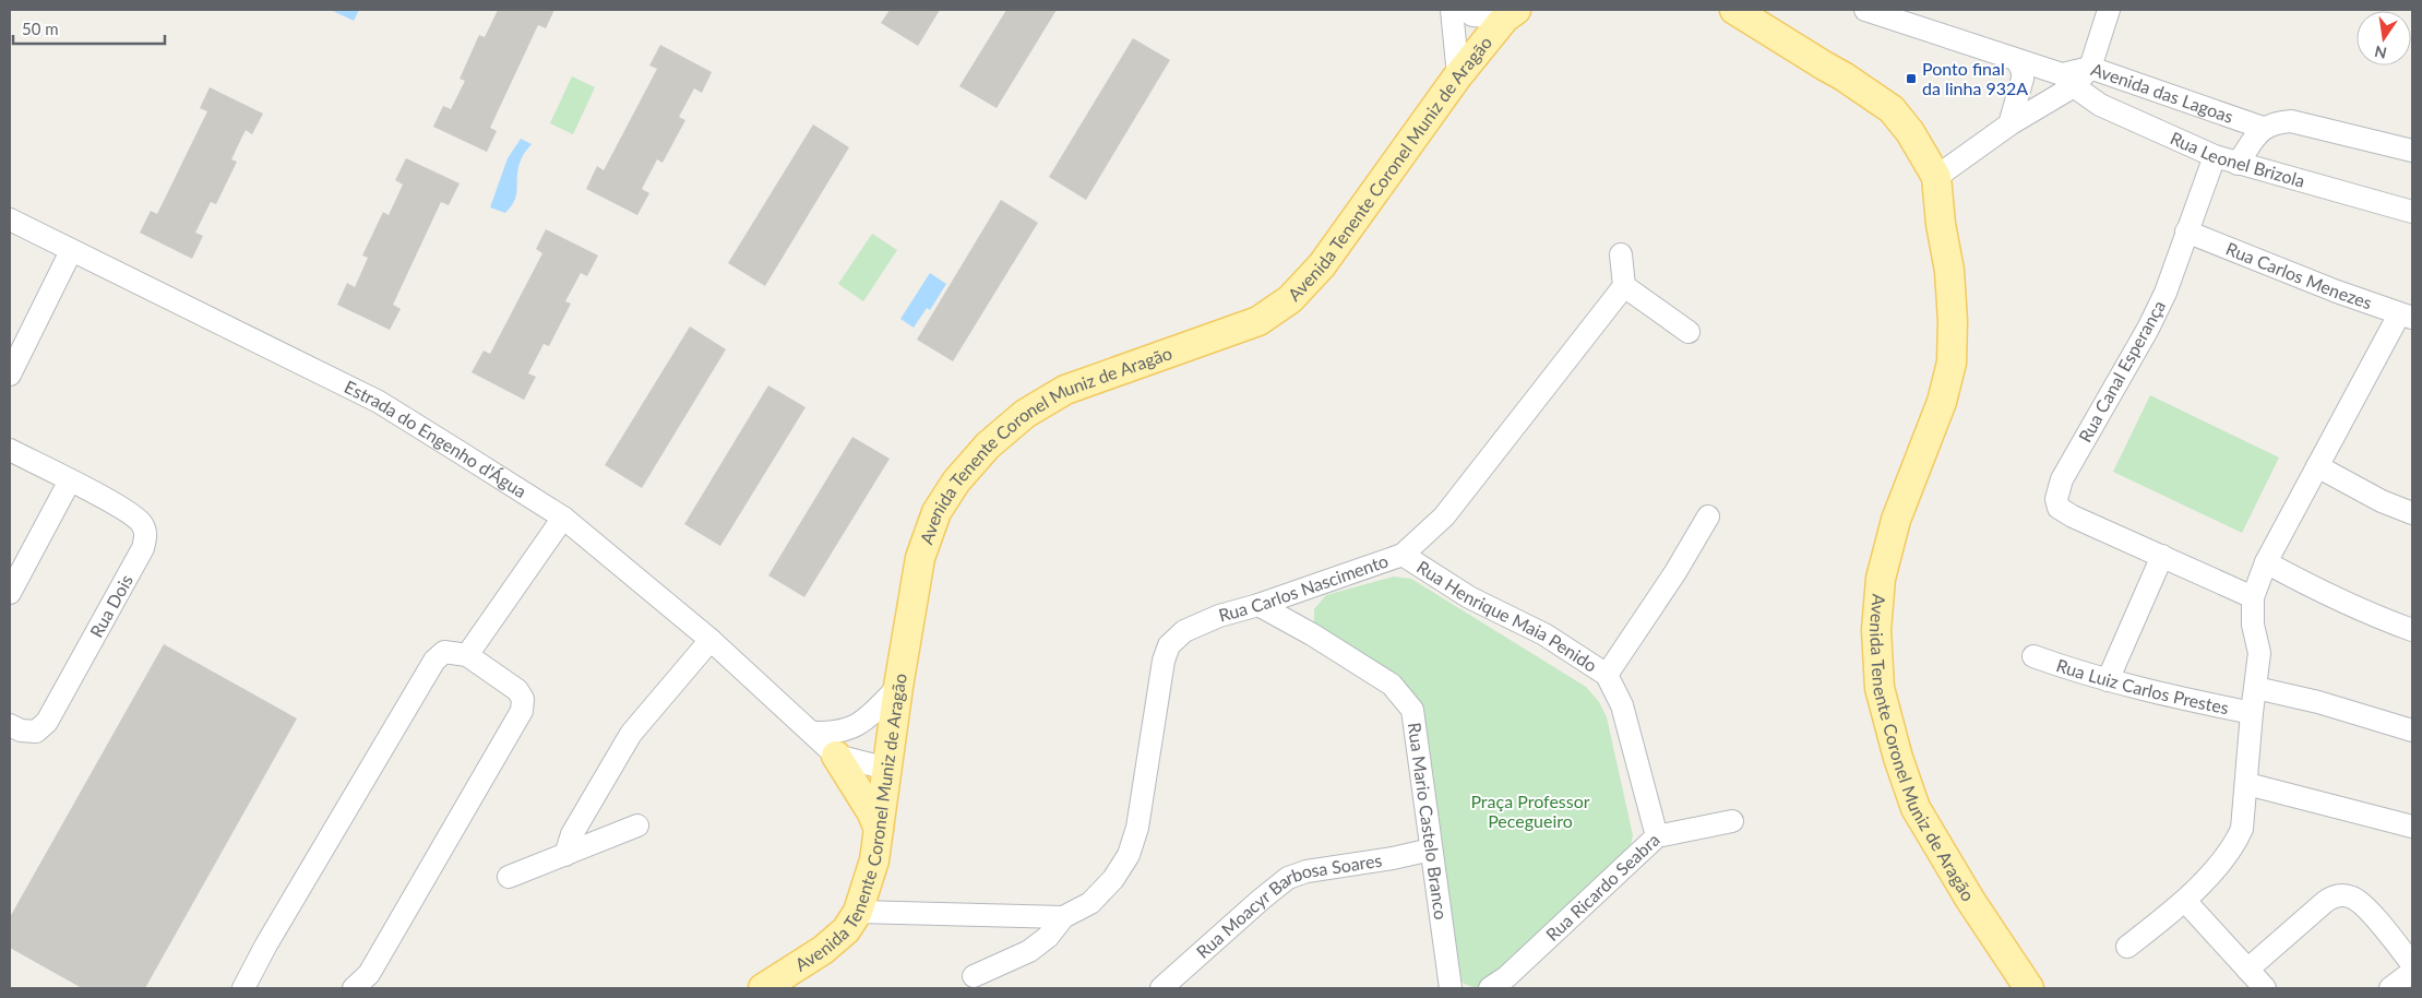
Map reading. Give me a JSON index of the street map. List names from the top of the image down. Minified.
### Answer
{"streets":{"main road":["Avenida Tenente Coronel Muniz de Aragão"],"street":["Avenida das Lagoas","Rua Leonel Brizola","Rua Carlos Menezes","Rua Canal Esperança","Estrada do Engenho d'Água","Rua Carlos Nascimento","Rua Dois","Rua Henrique Maia Penido","Rua Luiz Carlos Prestes","Rua Mario Castelo Branco","Rua Ricardo Seabra","Rua Moacyr Barbosa Soares"]},"crossings":[["Avenida das Lagoas","Rua Leonel Brizola"],["Rua Leonel Brizola","Rua Canal Esperança"],["Avenida Tenente Coronel Muniz de Aragão","Estrada do Engenho d'Água"],["Avenida Tenente Coronel Muniz de Aragão","Rua Carlos Nascimento"],["Rua Carlos Menezes","Rua Canal Esperança"],["Rua Carlos Nascimento","Rua Henrique Maia Penido"],["Rua Carlos Nascimento","Rua Mario Castelo Branco"],["Rua Henrique Maia Penido","Rua Ricardo Seabra"],["Rua Mario Castelo Branco","Rua Moacyr Barbosa Soares"]],"parks":["Praça Professor Pecegueiro"],"places":{"transit":["Ponto final da linha 932A"]},"scale_bar":"50 m","north":"bottom"}
